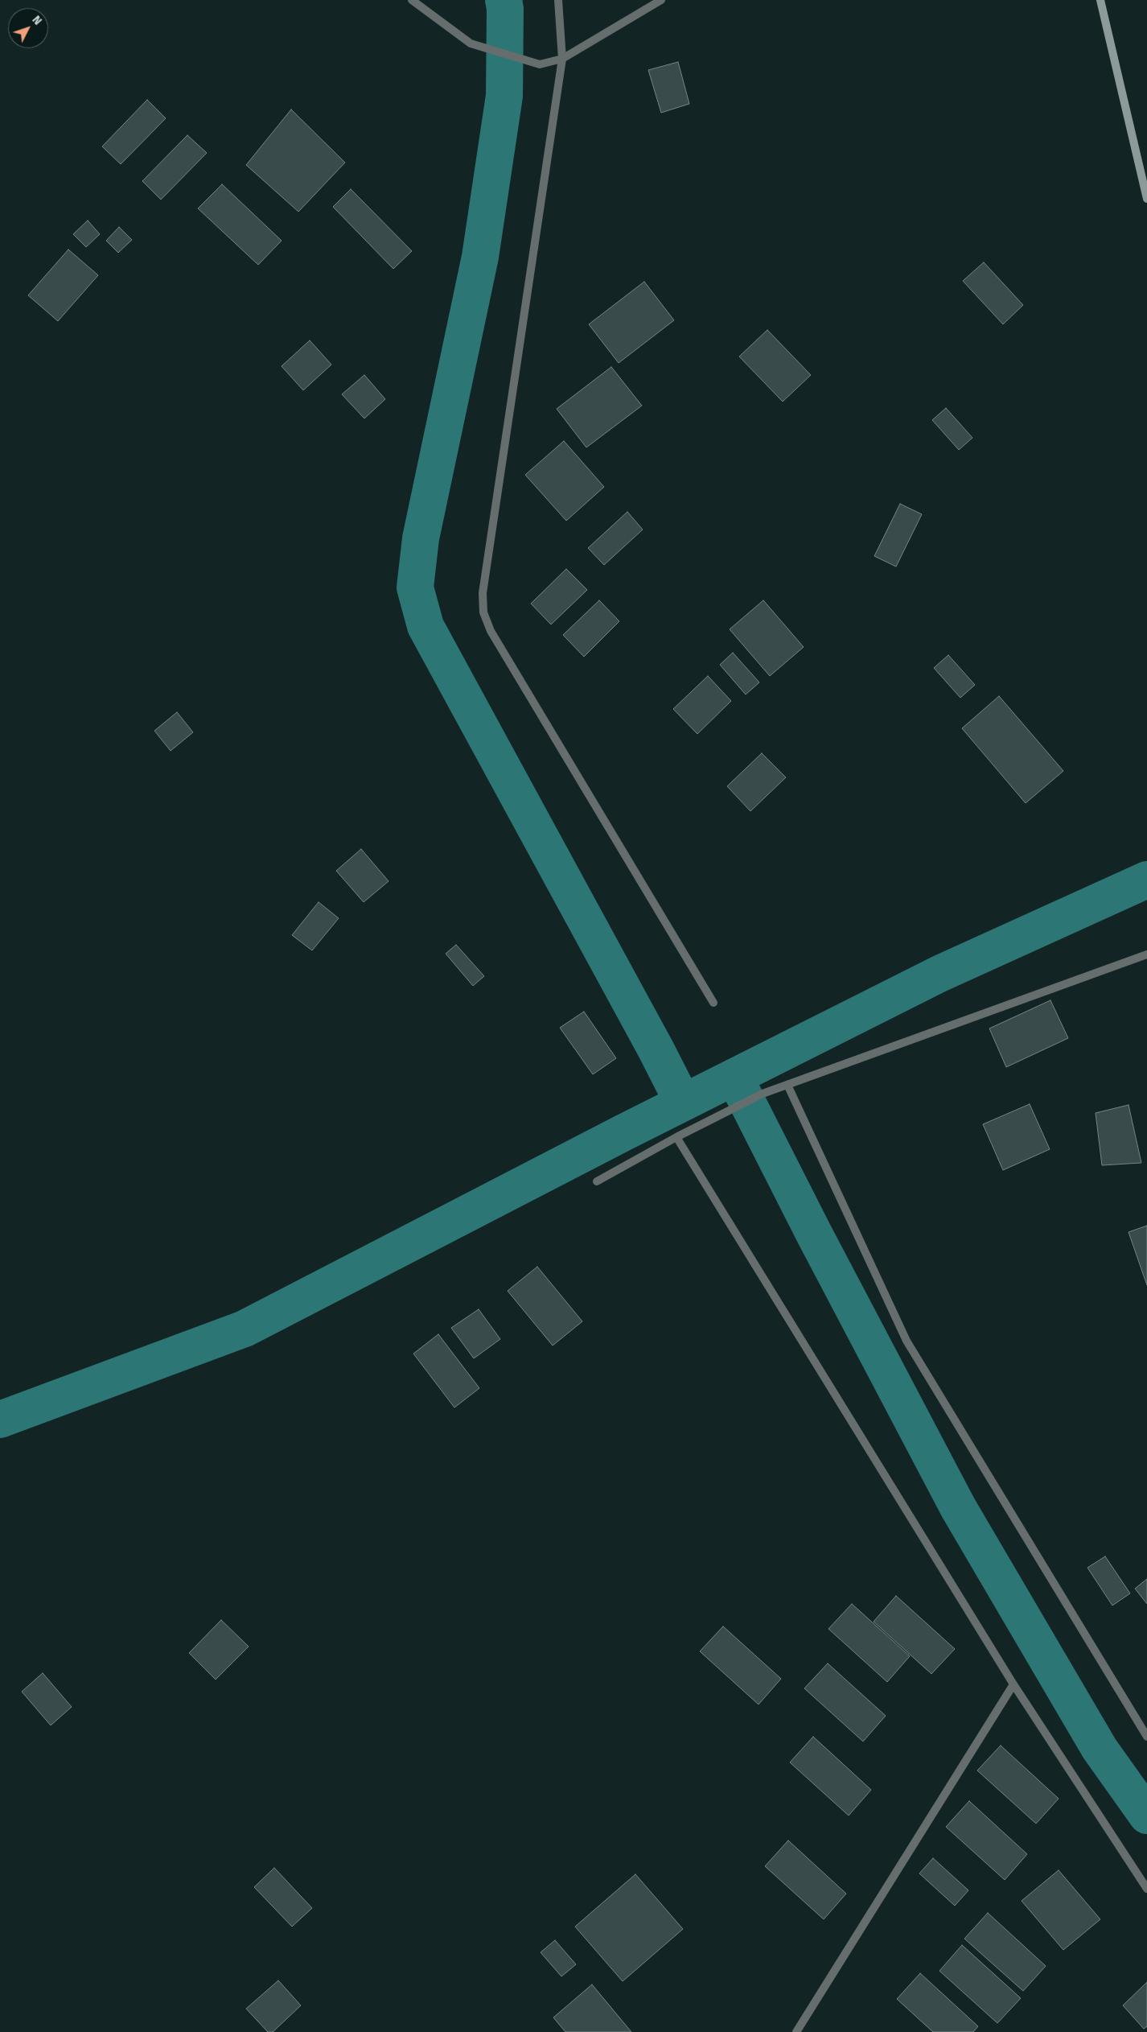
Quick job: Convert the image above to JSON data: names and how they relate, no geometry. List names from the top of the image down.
{
  "north": "top right"
}
